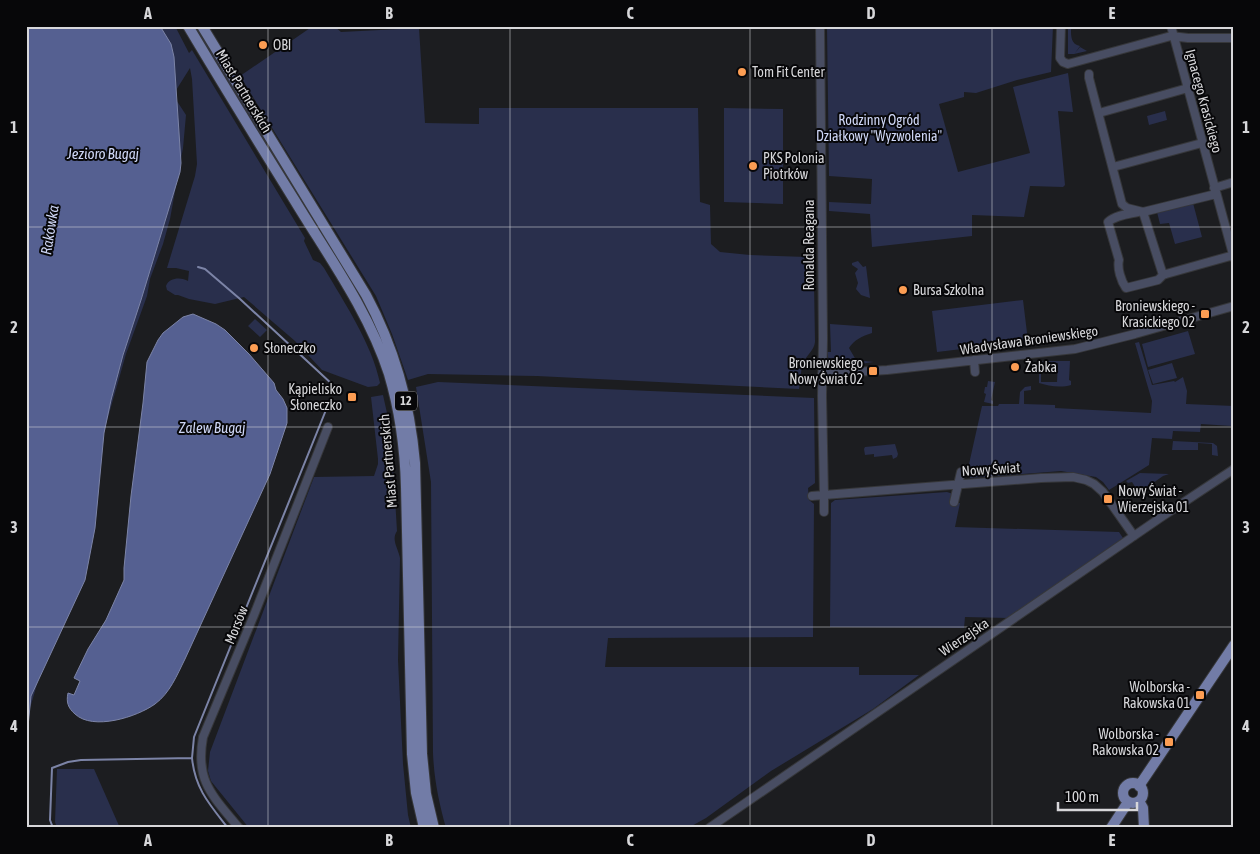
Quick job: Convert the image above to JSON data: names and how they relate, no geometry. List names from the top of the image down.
{
  "streets": {
    "main road": ["Miast Partnerskich", "12"],
    "street": [
      "Ignacego Krasickiego",
      "Ronalda Reagana",
      "Władysława Broniewskiego",
      "Nowy Świat",
      "Morsów",
      "Wierzejska"
    ]
  },
  "crossings": [
    ["Ronalda Reagana", "Władysława Broniewskiego"],
    ["Nowy Świat", "Wierzejska"]
  ],
  "water": ["Jezioro Bugaj", "Rakówka", "Zalew Bugaj"],
  "parks": ["Rodzinny Ogród Działkowy \"Wyzwolenia\""],
  "places": {
    "other": [
      "OBI",
      "Tom Fit Center",
      "PKS Polonia Piotrków",
      "Bursa Szkolna",
      "Słoneczko",
      "Żabka"
    ],
    "transit": [
      "Broniewskiego - Krasickiego 02",
      "Broniewskiego Nowy Świat 02",
      "Kąpielisko Słoneczko",
      "Nowy Świat - Wierzejska 01",
      "Wolborska - Rakowska 01",
      "Wolborska - Rakowska 02"
    ]
  },
  "scale_bar": "100 m",
  "grid": {
    "columns": [
      "A",
      "B",
      "C",
      "D",
      "E"
    ],
    "rows": [
      "1",
      "2",
      "3",
      "4"
    ]
  }
}
